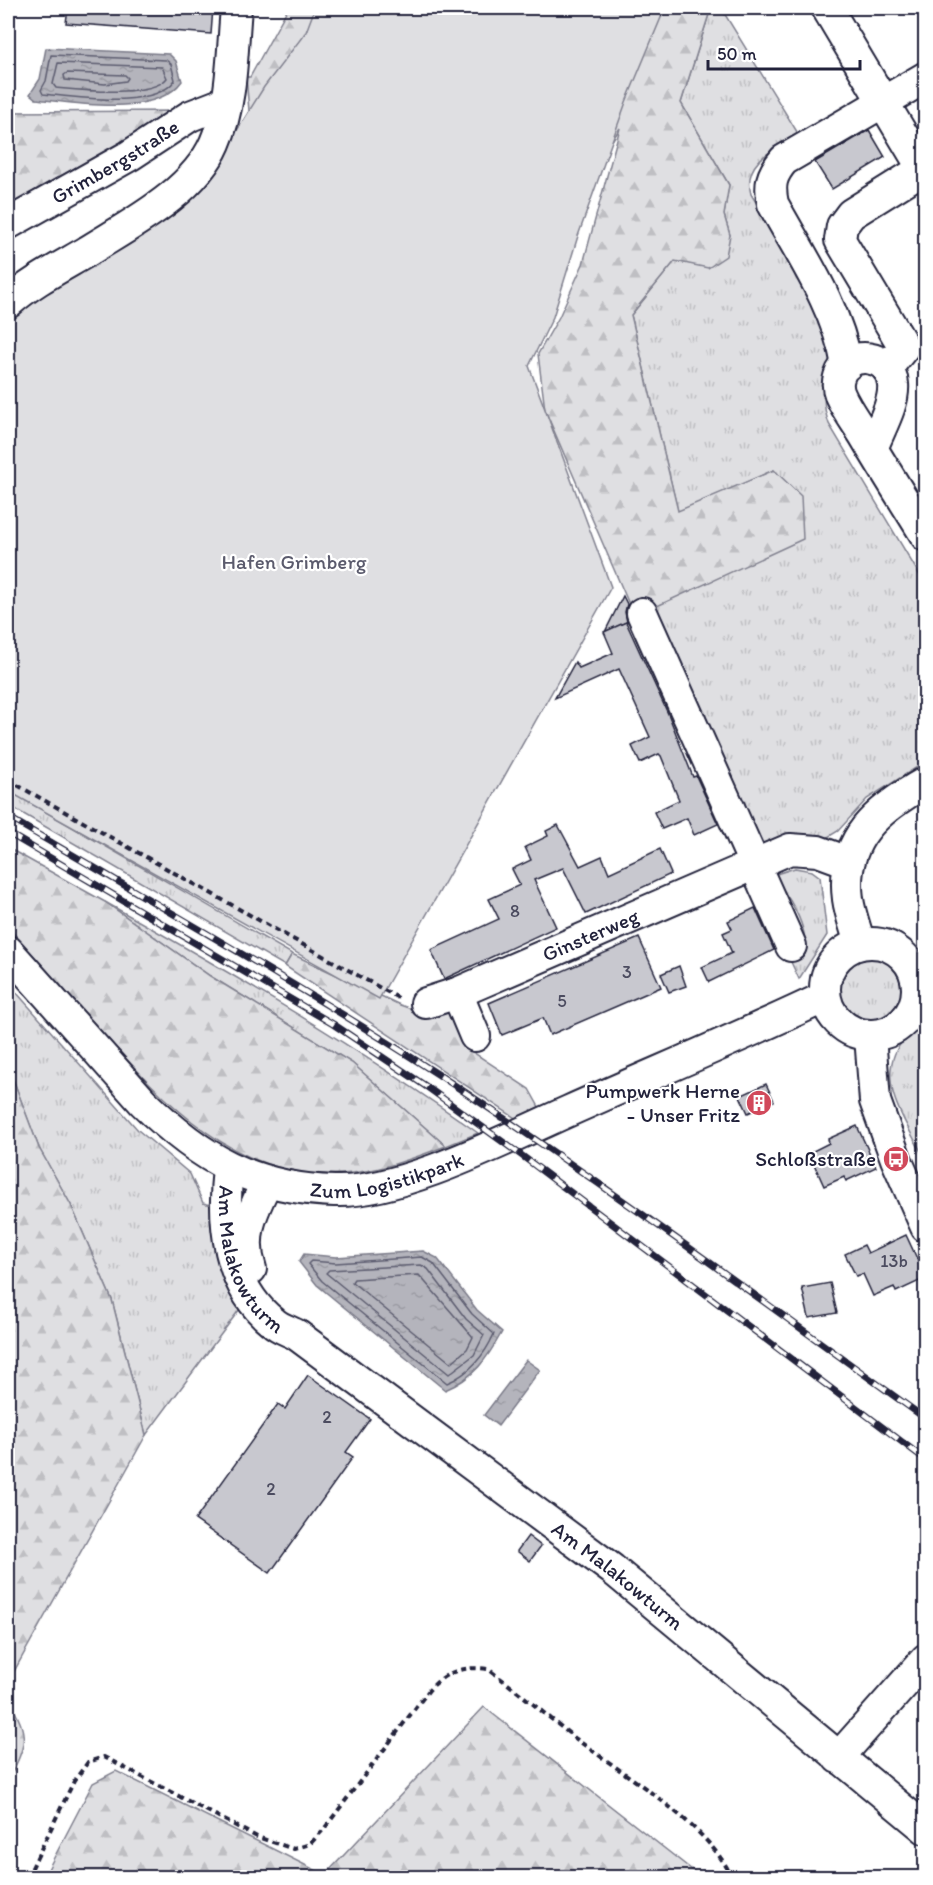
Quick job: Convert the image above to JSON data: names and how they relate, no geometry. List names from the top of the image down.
{
  "streets": {
    "street": [
      "Grimbergstraße",
      "Ginsterweg",
      "Zum Logistikpark",
      "Am Malakowturm"
    ]
  },
  "crossings": [
    ["Zum Logistikpark", "Am Malakowturm"]
  ],
  "parks": ["Hafen Grimberg"],
  "places": {
    "building": ["Pumpwerk Herne - Unser Fritz"],
    "bus stop": ["Schloßstraße"]
  },
  "house_numbers": [
    "8",
    "3",
    "5",
    "13b",
    "2",
    "2"
  ],
  "scale_bar": "50 m"
}
